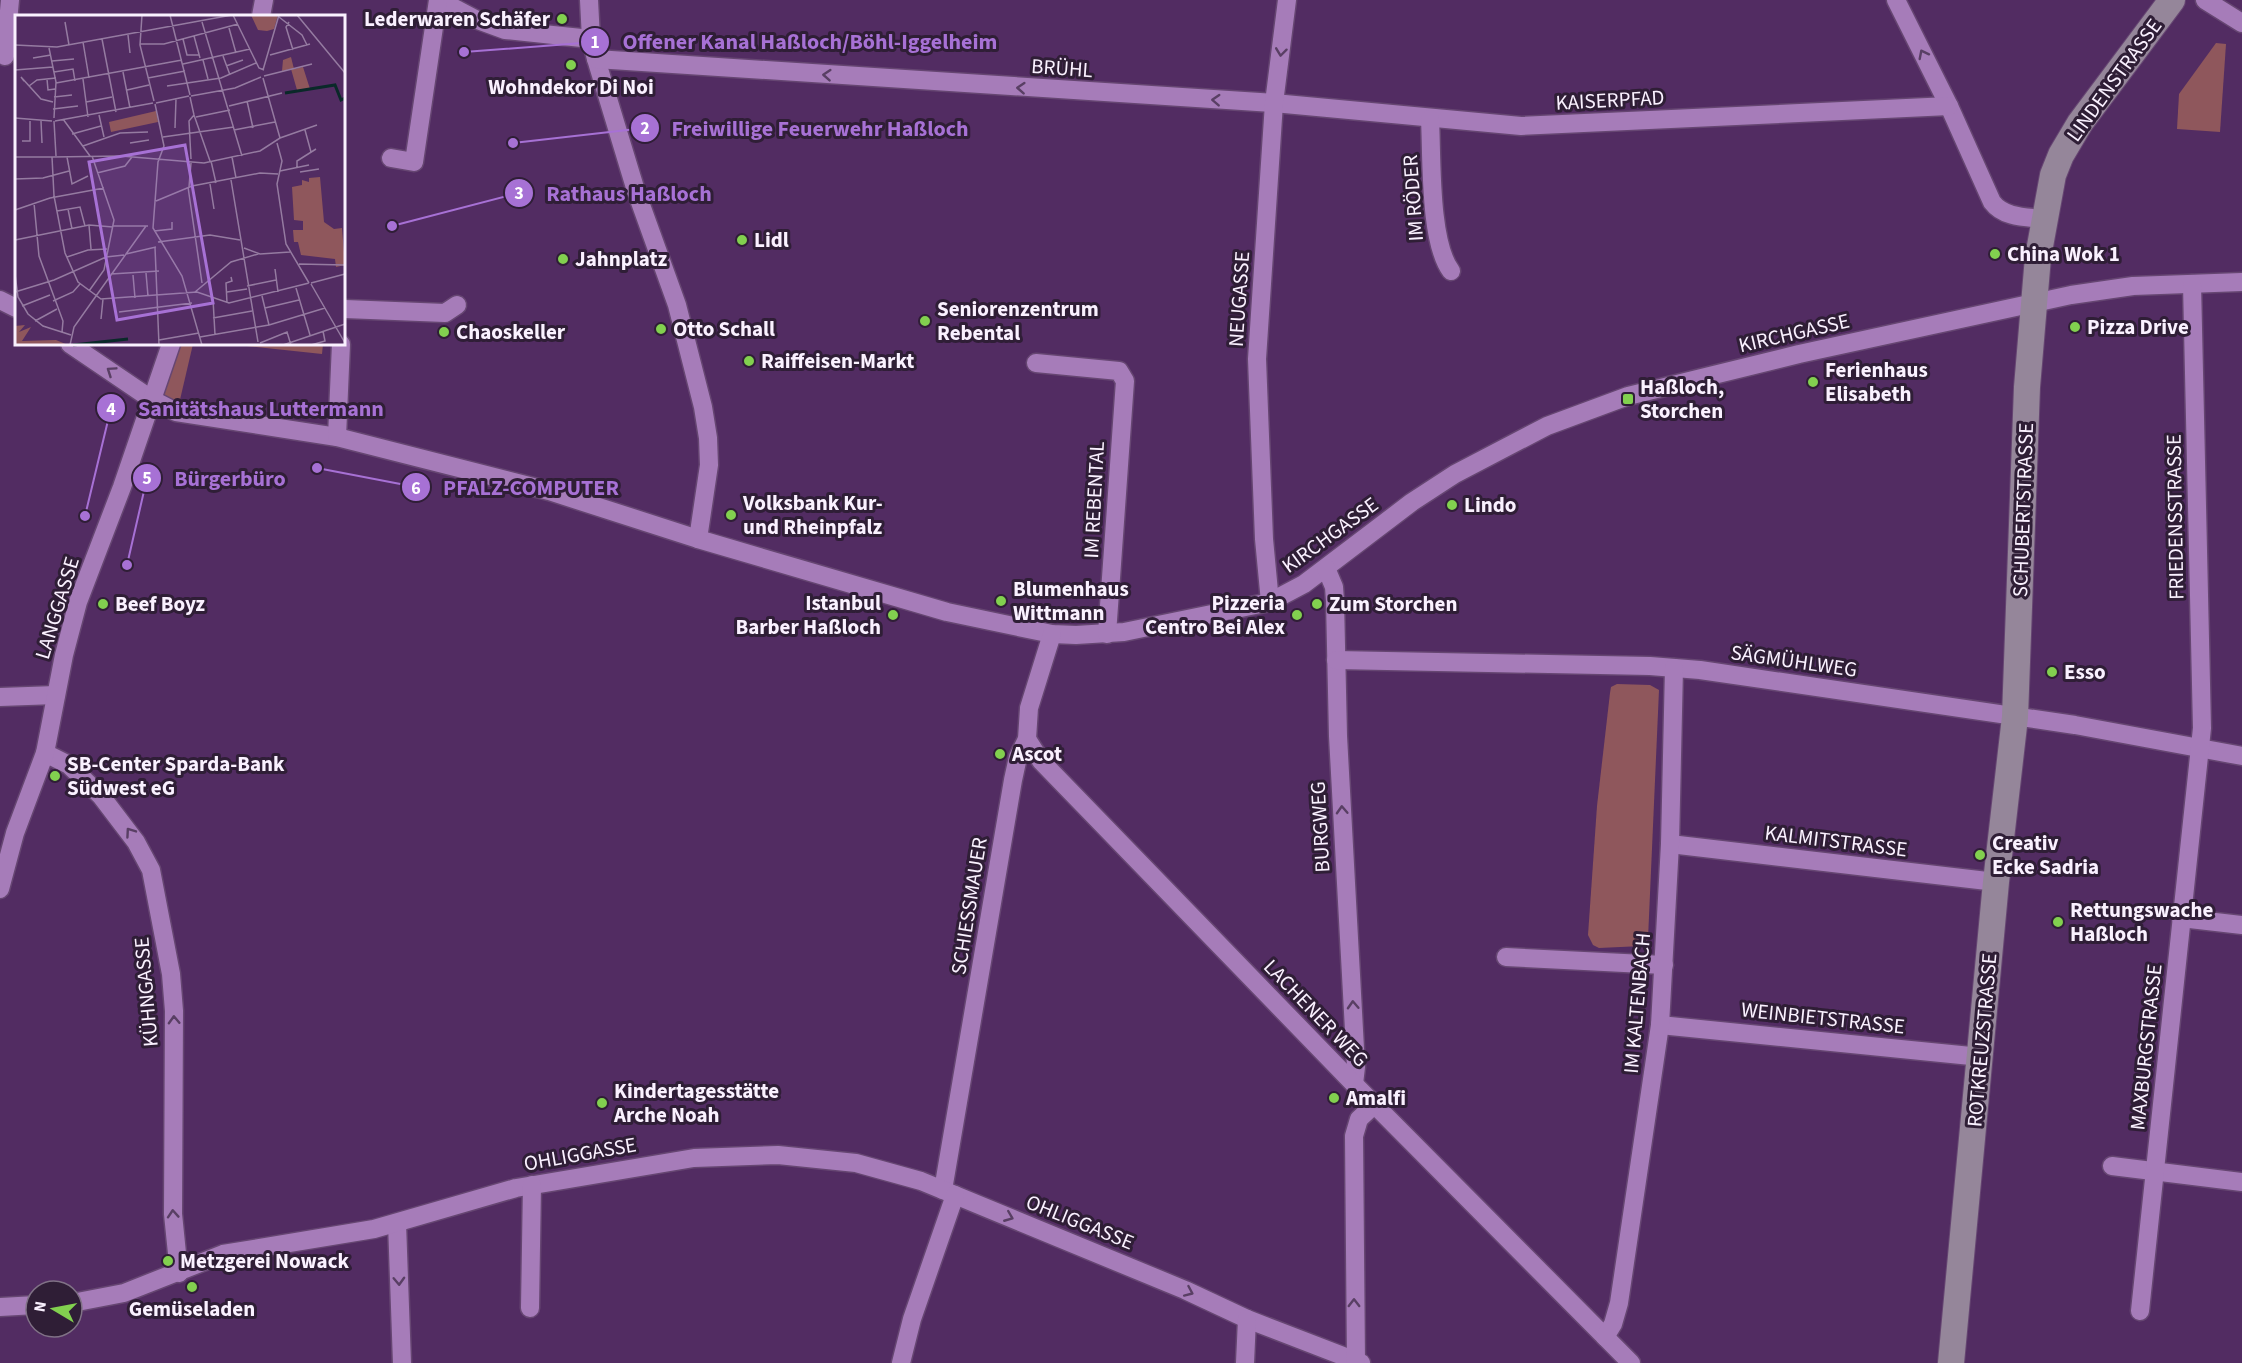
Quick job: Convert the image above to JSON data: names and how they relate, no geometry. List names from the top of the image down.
{
  "streets": {
    "main road": ["LINDENSTRASSE", "SCHUBERTSTRASSE", "ROTKREUZSTRASSE"],
    "street": [
      "BRÜHL",
      "KAISERPFAD",
      "IM RÖDER",
      "NEUGASSE",
      "KIRCHGASSE",
      "IM REBENTAL",
      "FRIEDENSSTRASSE",
      "LANGGASSE",
      "SÄGMÜHLWEG",
      "BURGWEG",
      "KALMITSTRASSE",
      "SCHIESSMAUER",
      "KÜHNGASSE",
      "IM KALTENBACH",
      "LACHENER WEG",
      "WEINBIETSTRASSE",
      "MAXBURGSTRASSE",
      "OHLIGGASSE"
    ]
  },
  "crossings": [
    ["BRÜHL", "KAISERPFAD"],
    ["BRÜHL", "NEUGASSE"],
    ["LINDENSTRASSE", "KIRCHGASSE"],
    ["LINDENSTRASSE", "SCHUBERTSTRASSE"],
    ["KAISERPFAD", "IM RÖDER"],
    ["KAISERPFAD", "NEUGASSE"],
    ["NEUGASSE", "KIRCHGASSE"],
    ["KIRCHGASSE", "IM REBENTAL"],
    ["KIRCHGASSE", "SCHUBERTSTRASSE"],
    ["KIRCHGASSE", "FRIEDENSSTRASSE"],
    ["KIRCHGASSE", "LANGGASSE"],
    ["KIRCHGASSE", "BURGWEG"],
    ["KIRCHGASSE", "SCHIESSMAUER"],
    ["SCHUBERTSTRASSE", "SÄGMÜHLWEG"],
    ["SCHUBERTSTRASSE", "ROTKREUZSTRASSE"],
    ["FRIEDENSSTRASSE", "SÄGMÜHLWEG"],
    ["FRIEDENSSTRASSE", "MAXBURGSTRASSE"],
    ["LANGGASSE", "KÜHNGASSE"],
    ["SÄGMÜHLWEG", "BURGWEG"],
    ["SÄGMÜHLWEG", "IM KALTENBACH"],
    ["SÄGMÜHLWEG", "ROTKREUZSTRASSE"],
    ["SÄGMÜHLWEG", "MAXBURGSTRASSE"],
    ["BURGWEG", "LACHENER WEG"],
    ["KALMITSTRASSE", "IM KALTENBACH"],
    ["KALMITSTRASSE", "ROTKREUZSTRASSE"],
    ["SCHIESSMAUER", "LACHENER WEG"],
    ["SCHIESSMAUER", "OHLIGGASSE"],
    ["KÜHNGASSE", "OHLIGGASSE"],
    ["IM KALTENBACH", "LACHENER WEG"],
    ["IM KALTENBACH", "WEINBIETSTRASSE"],
    ["WEINBIETSTRASSE", "ROTKREUZSTRASSE"]
  ],
  "one_way": ["BRÜHL", "BURGWEG", "KÜHNGASSE"],
  "places": {
    "other": [
      "Lederwaren Schäfer",
      "Offener Kanal Haßloch/Böhl-Iggelheim",
      "Wohndekor Di Noi",
      "Freiwillige Feuerwehr Haßloch",
      "Rathaus Haßloch",
      "Lidl",
      "China Wok 1",
      "Jahnplatz",
      "Seniorenzentrum Rebental",
      "Pizza Drive",
      "Otto Schall",
      "Chaoskeller",
      "Raiffeisen-Markt",
      "Ferienhaus Elisabeth",
      "PFALZ-COMPUTER",
      "Lindo",
      "Volksbank Kur- und Rheinpfalz",
      "Sanitätshaus Luttermann",
      "Bürgerbüro",
      "Blumenhaus Wittmann",
      "Beef Boyz",
      "Zum Storchen",
      "Istanbul Barber Haßloch",
      "Pizzeria Centro Bei Alex",
      "Esso",
      "Ascot",
      "SB-Center Sparda-Bank Südwest eG",
      "Creativ Ecke Sadria",
      "Rettungswache Haßloch",
      "Amalfi",
      "Kindertagesstätte Arche Noah",
      "Metzgerei Nowack",
      "Gemüseladen"
    ],
    "transit": ["Haßloch, Storchen"]
  },
  "north": "left"
}
